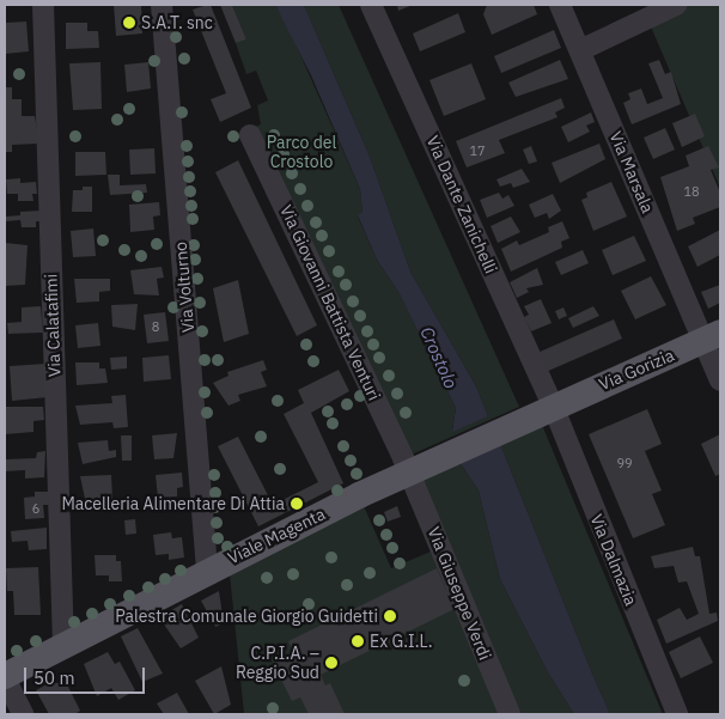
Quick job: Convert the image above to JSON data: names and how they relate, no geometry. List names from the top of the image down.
{
  "streets": {
    "main road": ["Via Gorizia", "Viale Magenta"],
    "street": [
      "Via Marsala",
      "Via Dante Zanichelli",
      "Via Volturno",
      "Via Giovanni Battista Venturi",
      "Via Calatafimi",
      "Via Dalmazia",
      "Via Giuseppe Verdi"
    ]
  },
  "crossings": [
    ["Via Marsala", "Via Gorizia"],
    ["Via Dante Zanichelli", "Via Gorizia"],
    ["Via Dante Zanichelli", "Viale Magenta"],
    ["Via Dante Zanichelli", "Via Dalmazia"],
    ["Via Volturno", "Viale Magenta"],
    ["Via Giovanni Battista Venturi", "Viale Magenta"],
    ["Via Giovanni Battista Venturi", "Via Giuseppe Verdi"],
    ["Via Calatafimi", "Viale Magenta"],
    ["Via Gorizia", "Viale Magenta"],
    ["Via Gorizia", "Via Dalmazia"],
    ["Viale Magenta", "Via Dalmazia"],
    ["Viale Magenta", "Via Giuseppe Verdi"]
  ],
  "water": ["Crostolo"],
  "parks": ["Parco del Crostolo"],
  "places": [
    "S.A.T. snc",
    "Macelleria Alimentare Di Attia",
    "Palestra Comunale Giorgio Guidetti",
    "Ex G.I.L.",
    "C.P.I.A. – Reggio Sud"
  ],
  "house_numbers": [
    "17",
    "18",
    "8",
    "99",
    "6"
  ],
  "scale_bar": "50 m"
}
